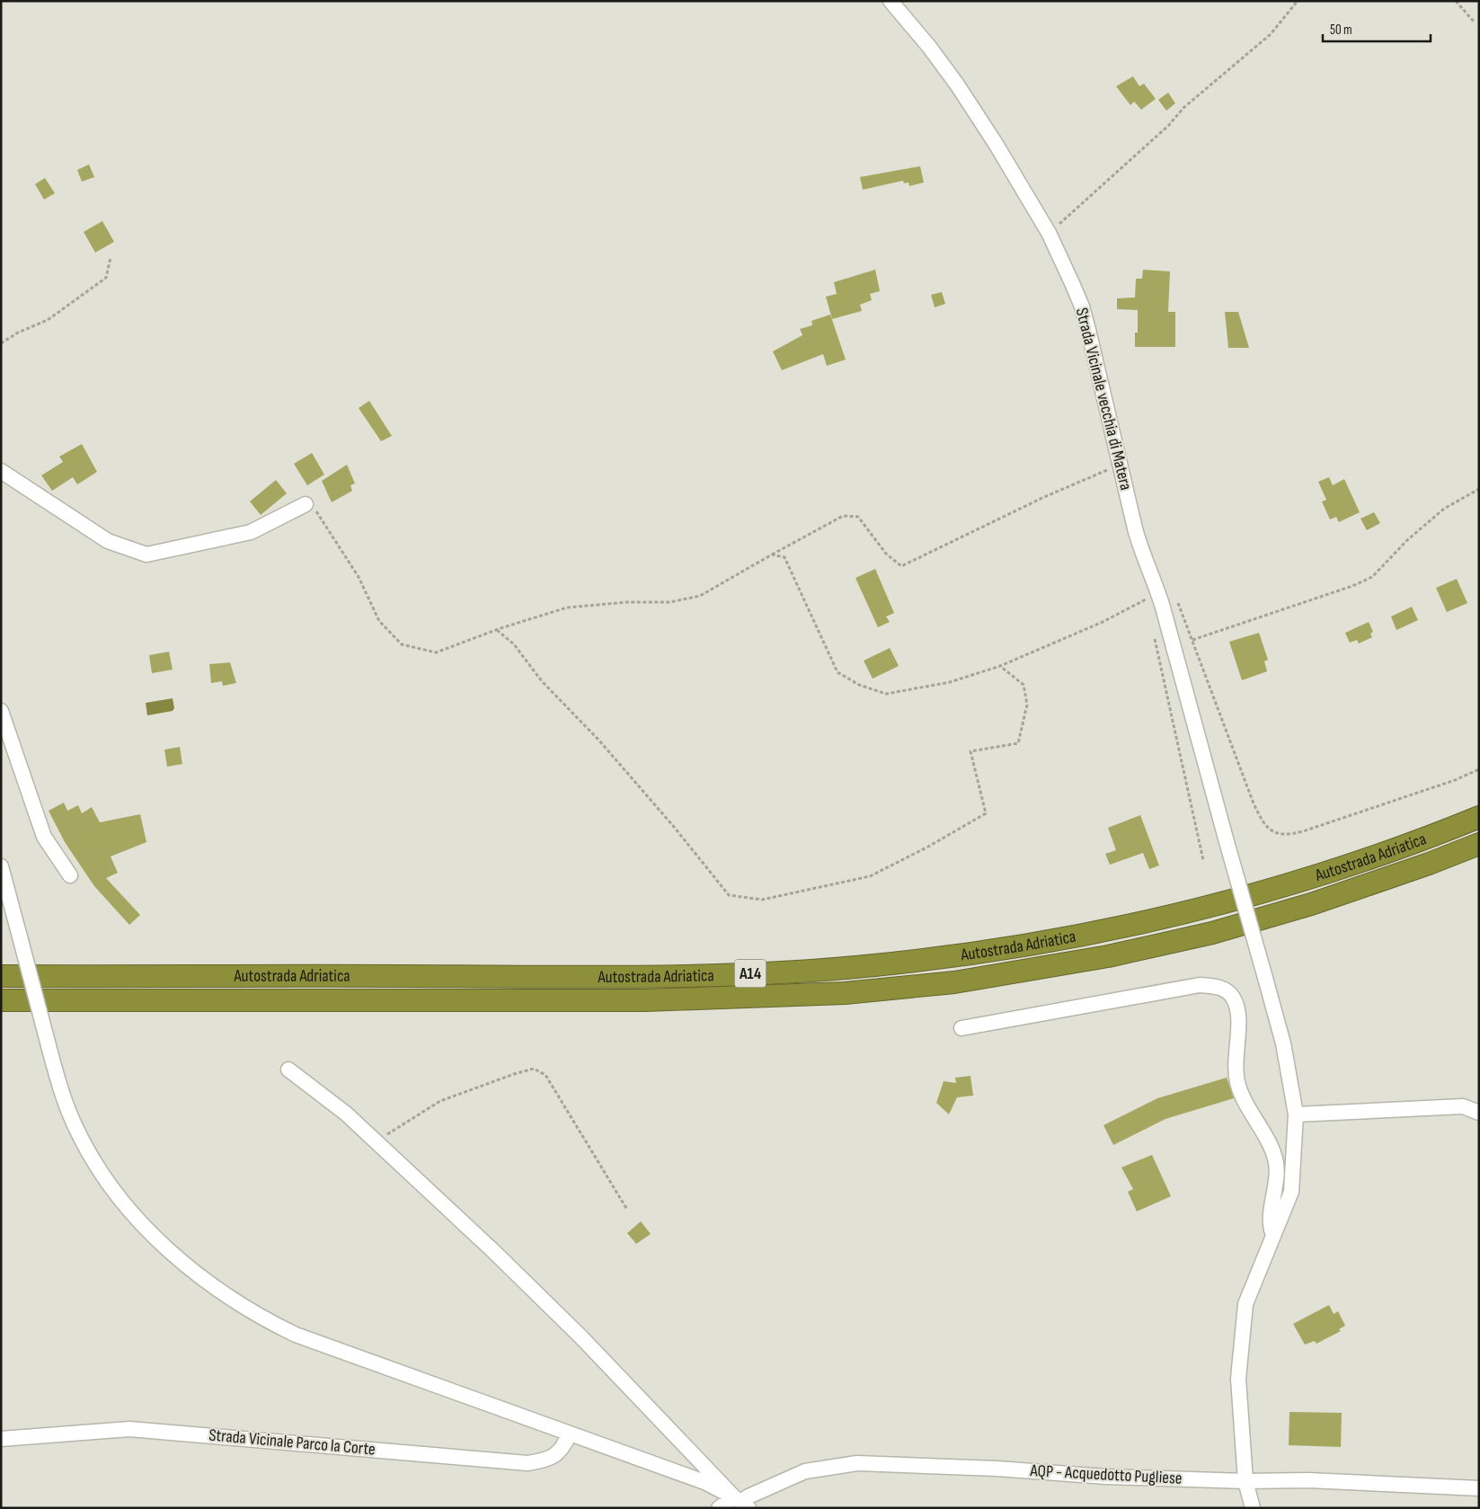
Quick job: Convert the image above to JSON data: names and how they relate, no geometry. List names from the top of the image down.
{
  "streets": {
    "highway": ["Autostrada Adriatica", "A14"],
    "street": ["Strada Vicinale vecchia di Matera", "Strada Vicinale Parco la Corte", "AQP - Acquedotto Pugliese"]
  },
  "scale_bar": "50 m"
}
